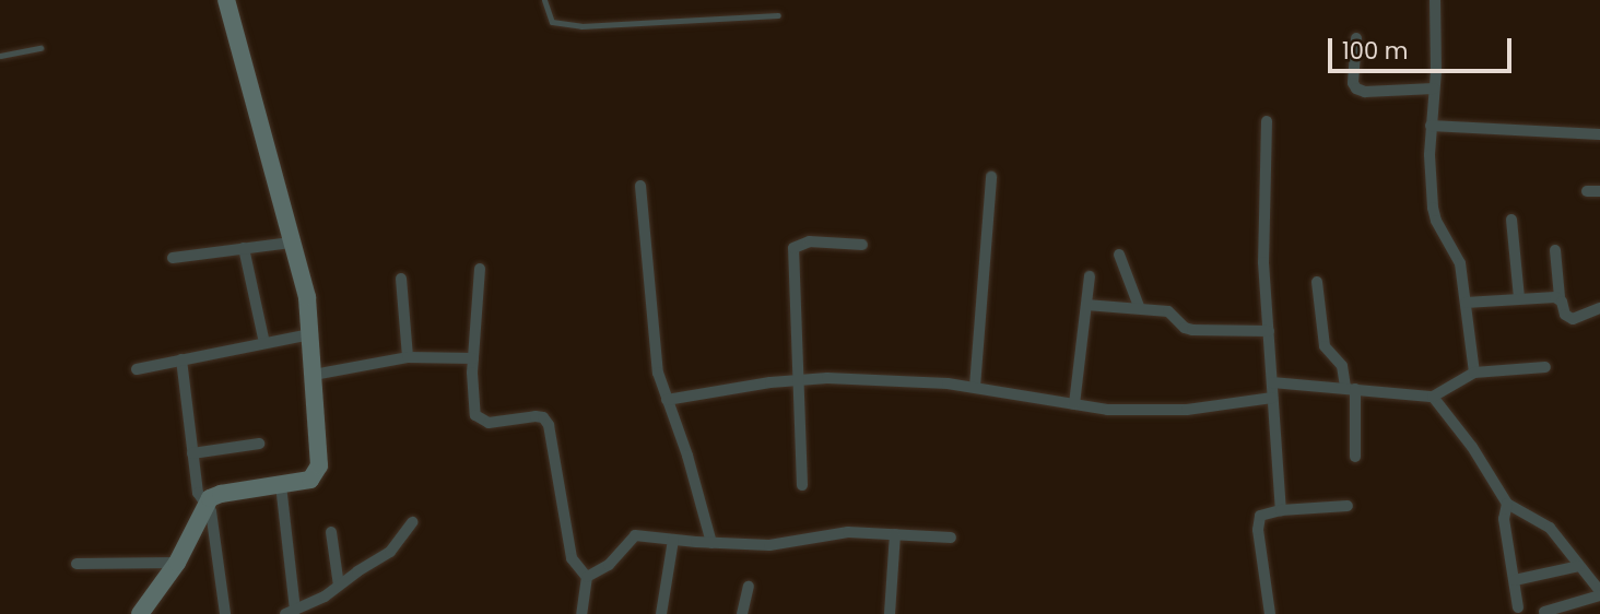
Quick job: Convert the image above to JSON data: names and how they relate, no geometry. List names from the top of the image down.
{
  "scale_bar": "100 m"
}
